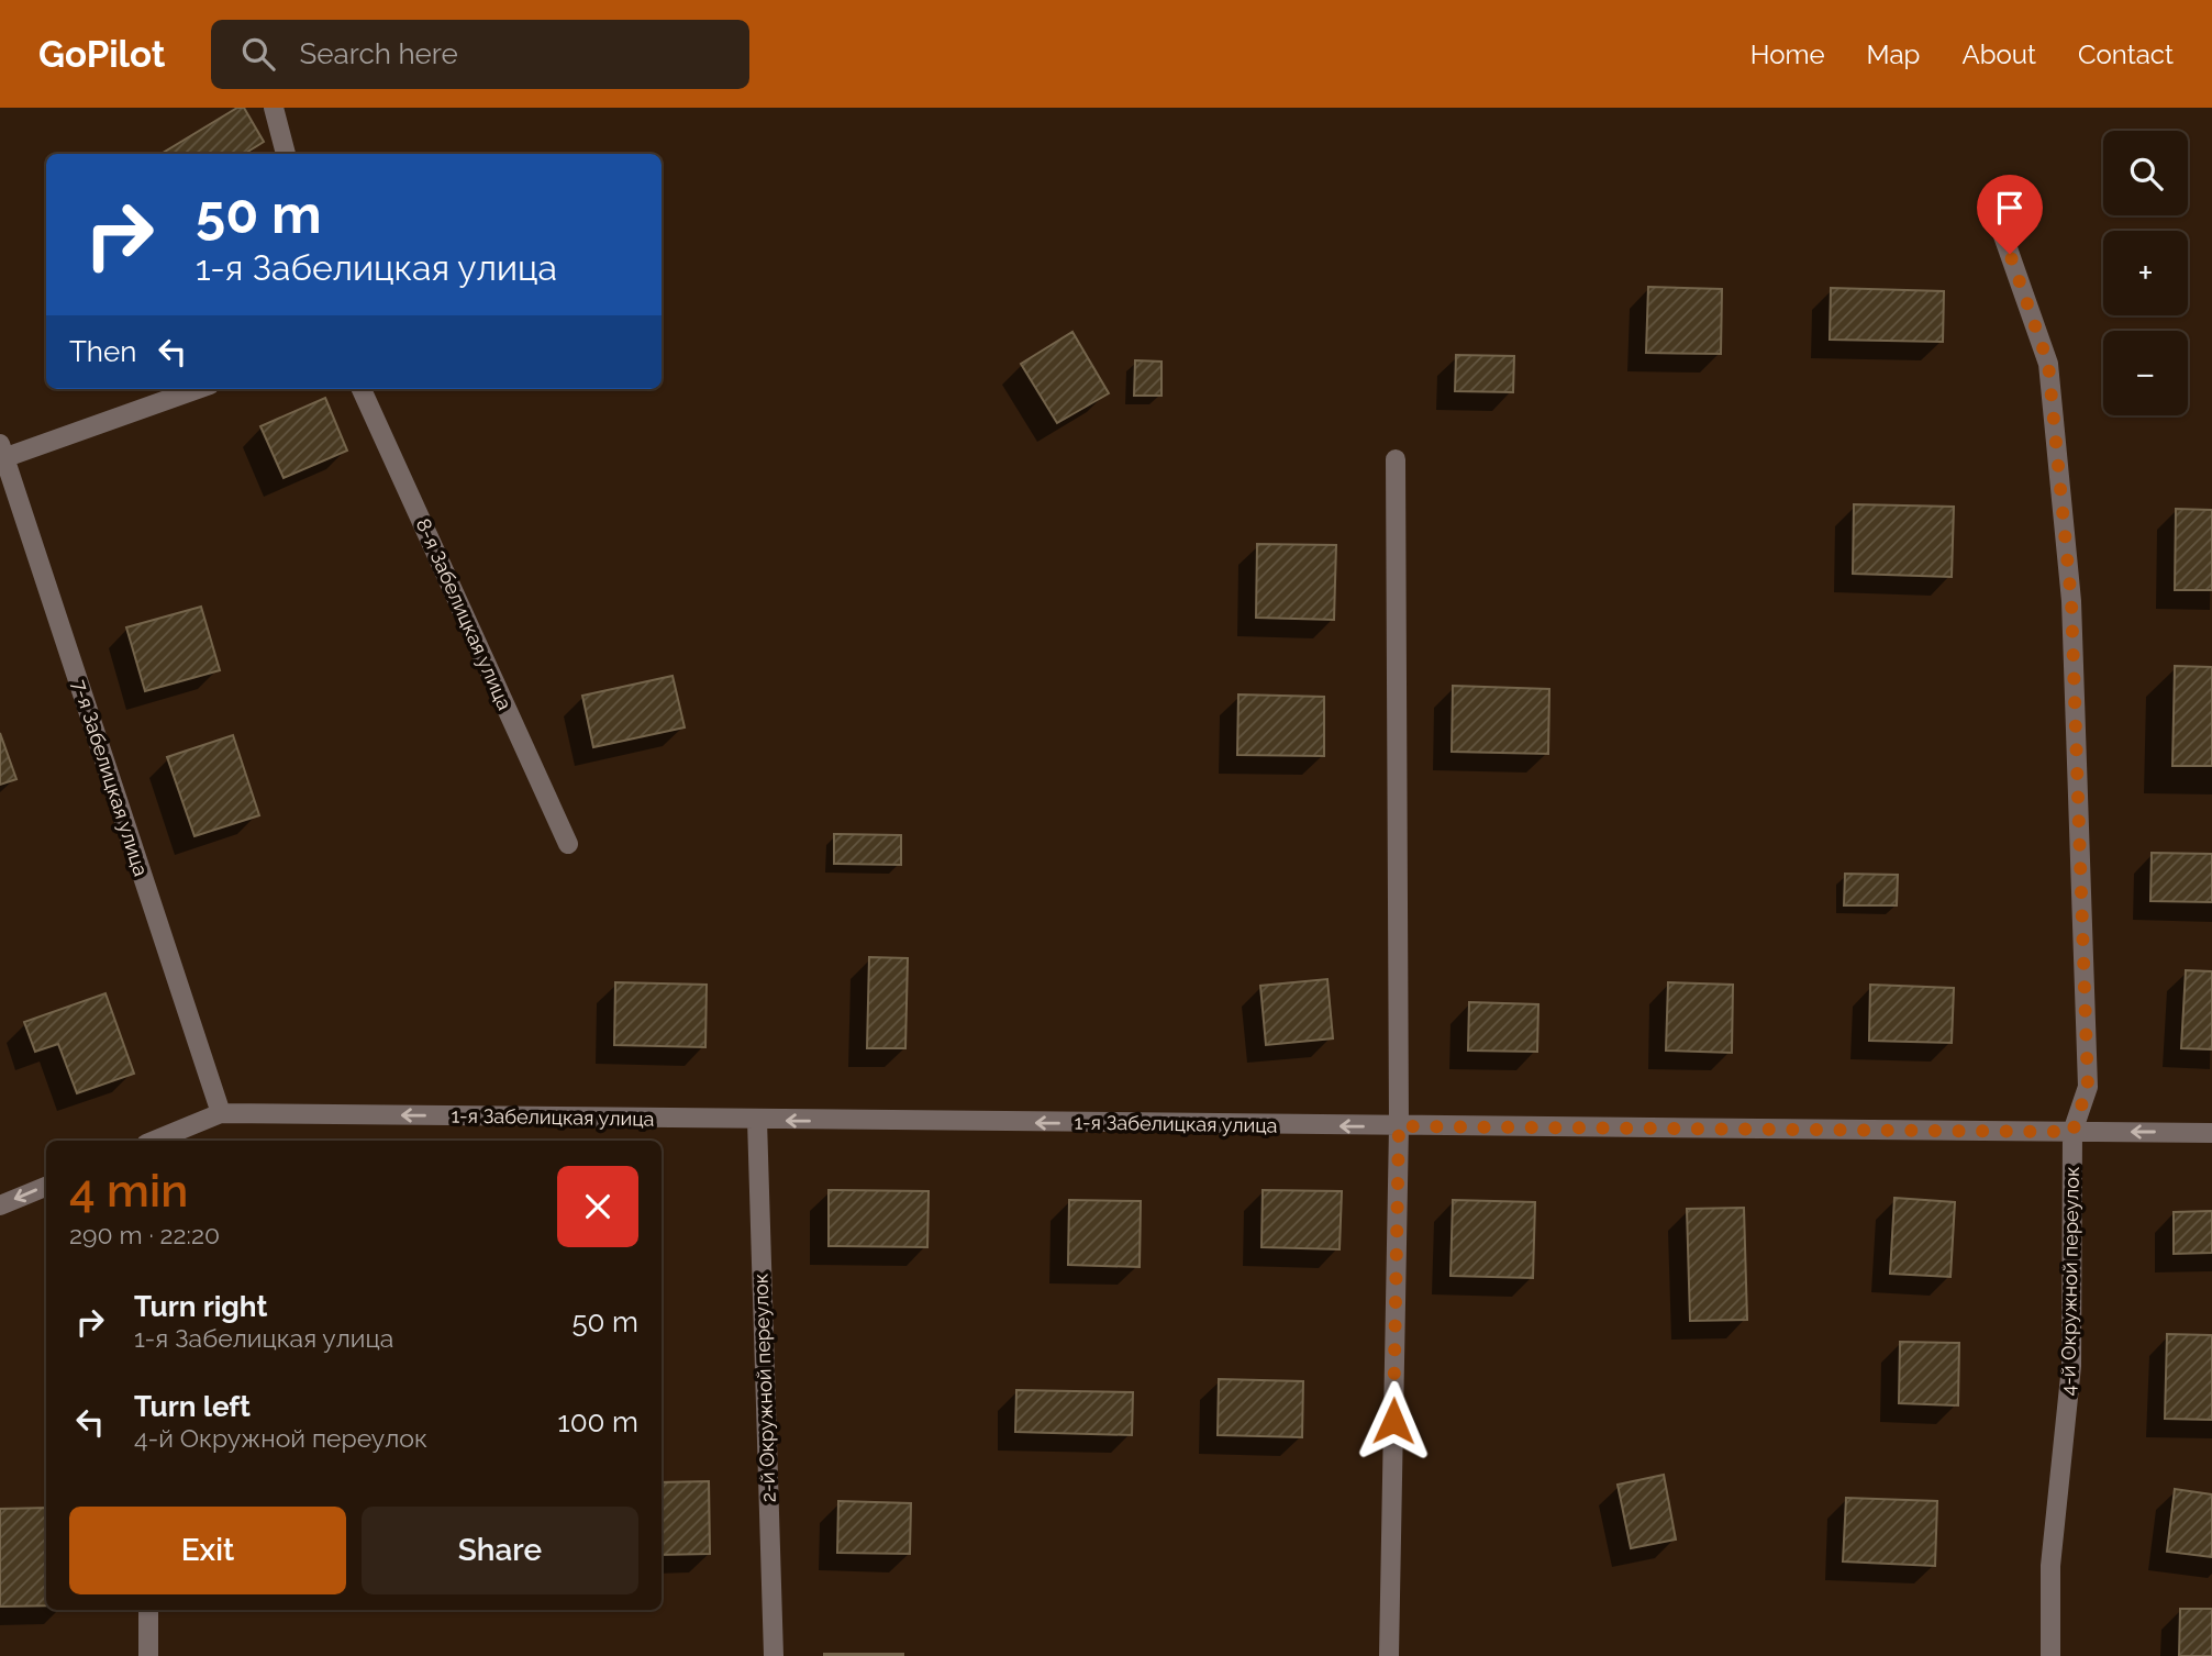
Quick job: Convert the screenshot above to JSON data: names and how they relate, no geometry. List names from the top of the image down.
{
  "streets": {
    "street": [
      "8-я Забелицкая улица",
      "7-я Забелицкая улица",
      "1-я Забелицкая улица",
      "4-й Окружной переулок",
      "2-й Окружной переулок"
    ]
  },
  "crossings": [
    ["7-я Забелицкая улица", "1-я Забелицкая улица"],
    ["1-я Забелицкая улица", "4-й Окружной переулок"],
    ["1-я Забелицкая улица", "2-й Окружной переулок"]
  ],
  "one_way": ["1-я Забелицкая улица"],
  "page": {
    "header": "GoPilot",
    "search": "Search here",
    "nav": [
      "Home",
      "Map",
      "About",
      "Contact"
    ],
    "map_buttons": ["+", "−"],
    "turn": ["50 m", "1-я Забелицкая улица"],
    "then": "Then",
    "heading": ["4 min", "290 m · 22:20"],
    "list": [
      {
        "name": "Turn right",
        "note": "1-я Забелицкая улица",
        "value": "50 m"
      },
      {
        "name": "Turn left",
        "note": "4-й Окружной переулок",
        "value": "100 m"
      }
    ],
    "buttons": ["Exit", "Share"]
  }
}
